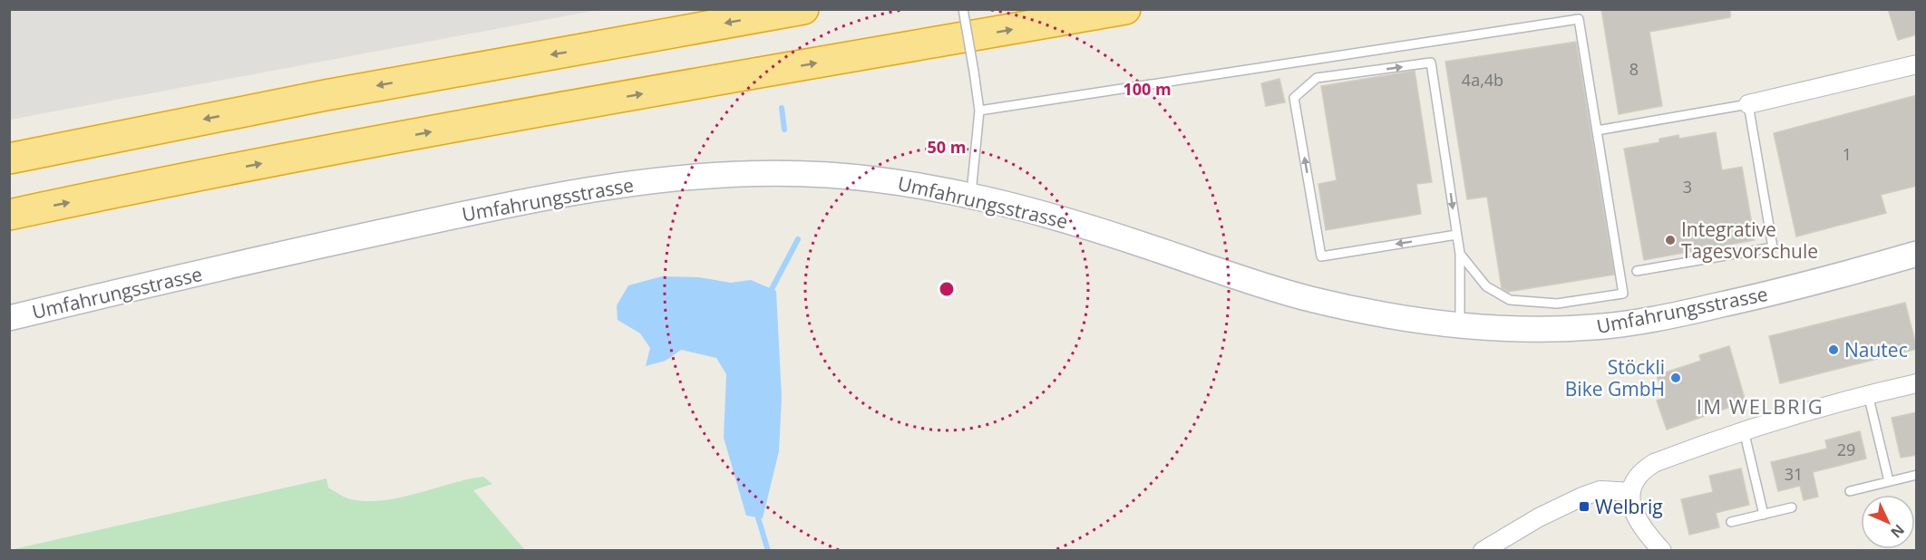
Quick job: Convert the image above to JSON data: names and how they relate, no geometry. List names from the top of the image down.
{
  "streets": {
    "main road": ["Umfahrungsstrasse"]
  },
  "districts": ["IM WELBRIG"],
  "places": {
    "other": ["Integrative Tagesvorschule", "Nautec", "Stöckli Bike GmbH"],
    "transit": ["Welbrig"]
  },
  "house_numbers": [
    "8",
    "4a,4b",
    "1",
    "3",
    "29",
    "31"
  ],
  "north": "bottom right",
  "rings": ["100 m", "50 m"]
}
